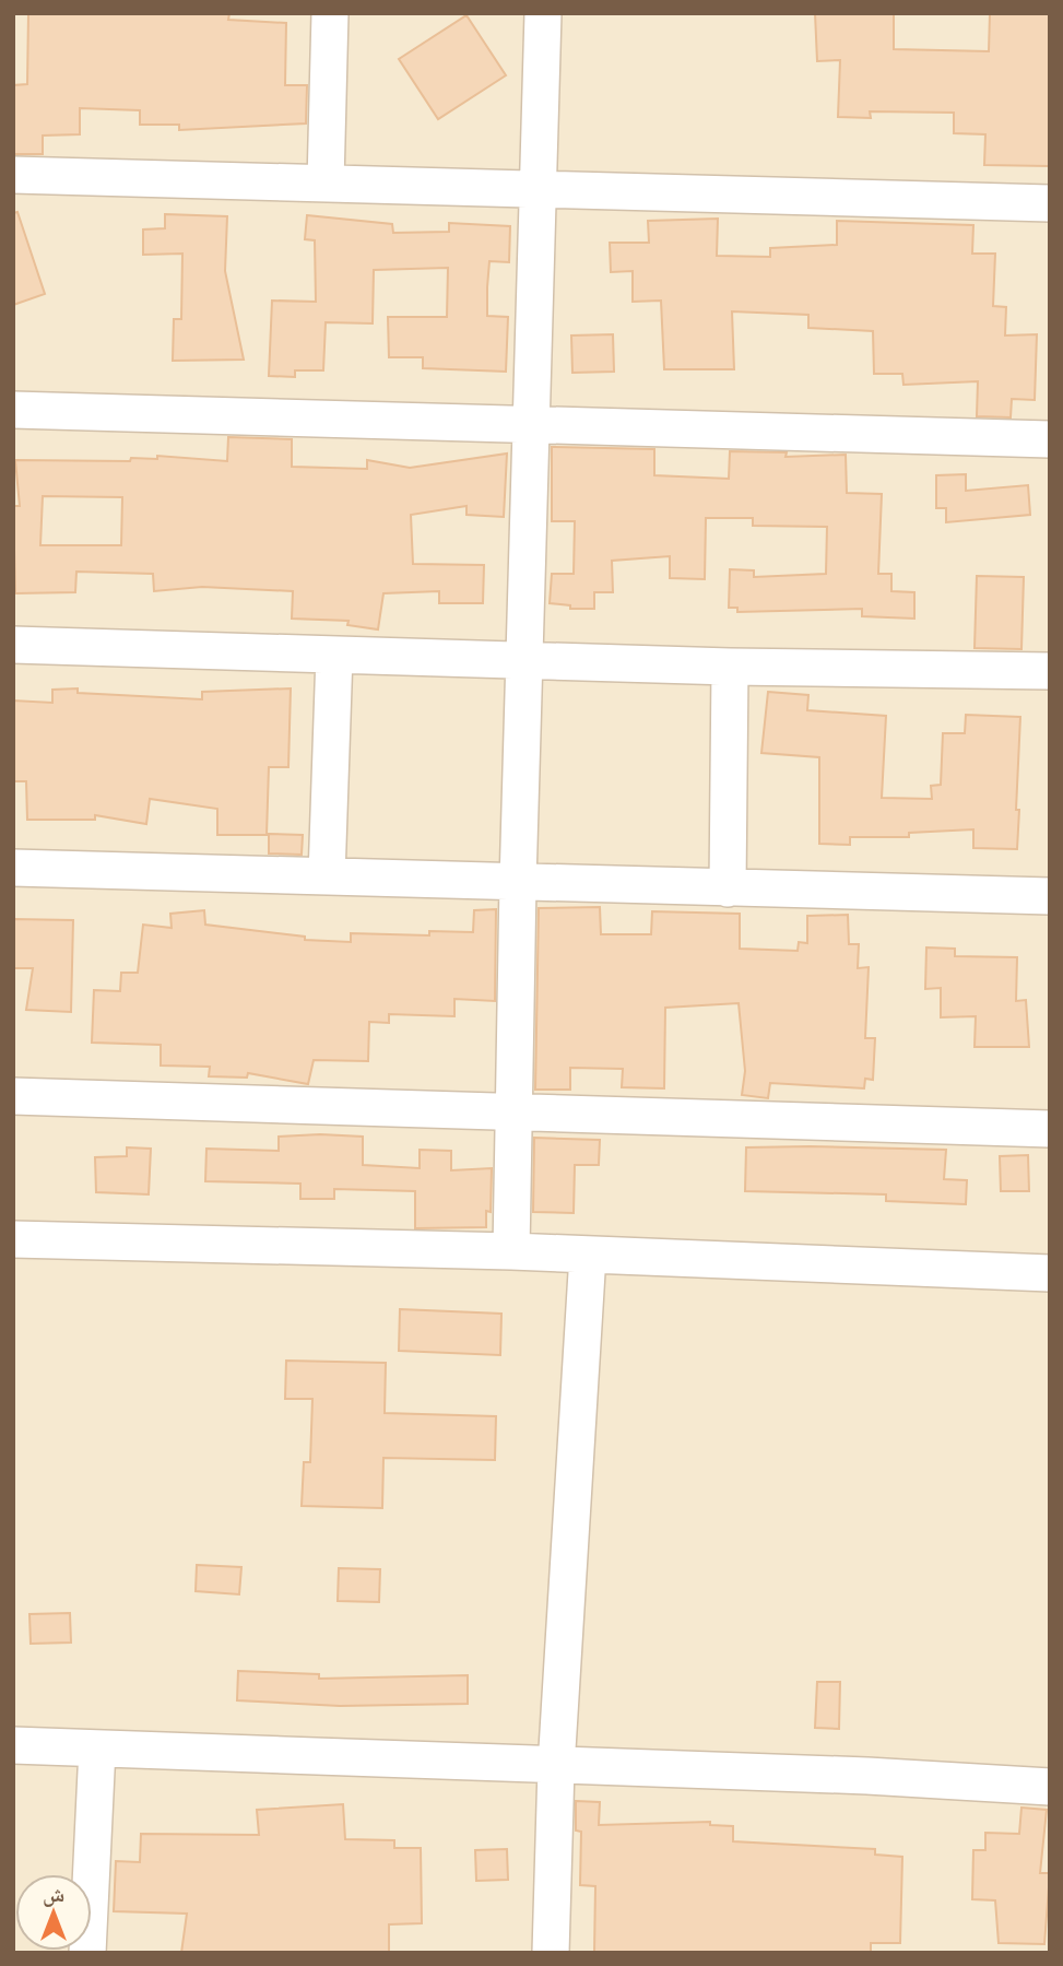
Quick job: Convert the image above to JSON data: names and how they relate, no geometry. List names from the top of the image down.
{
  "north": "top"
}
